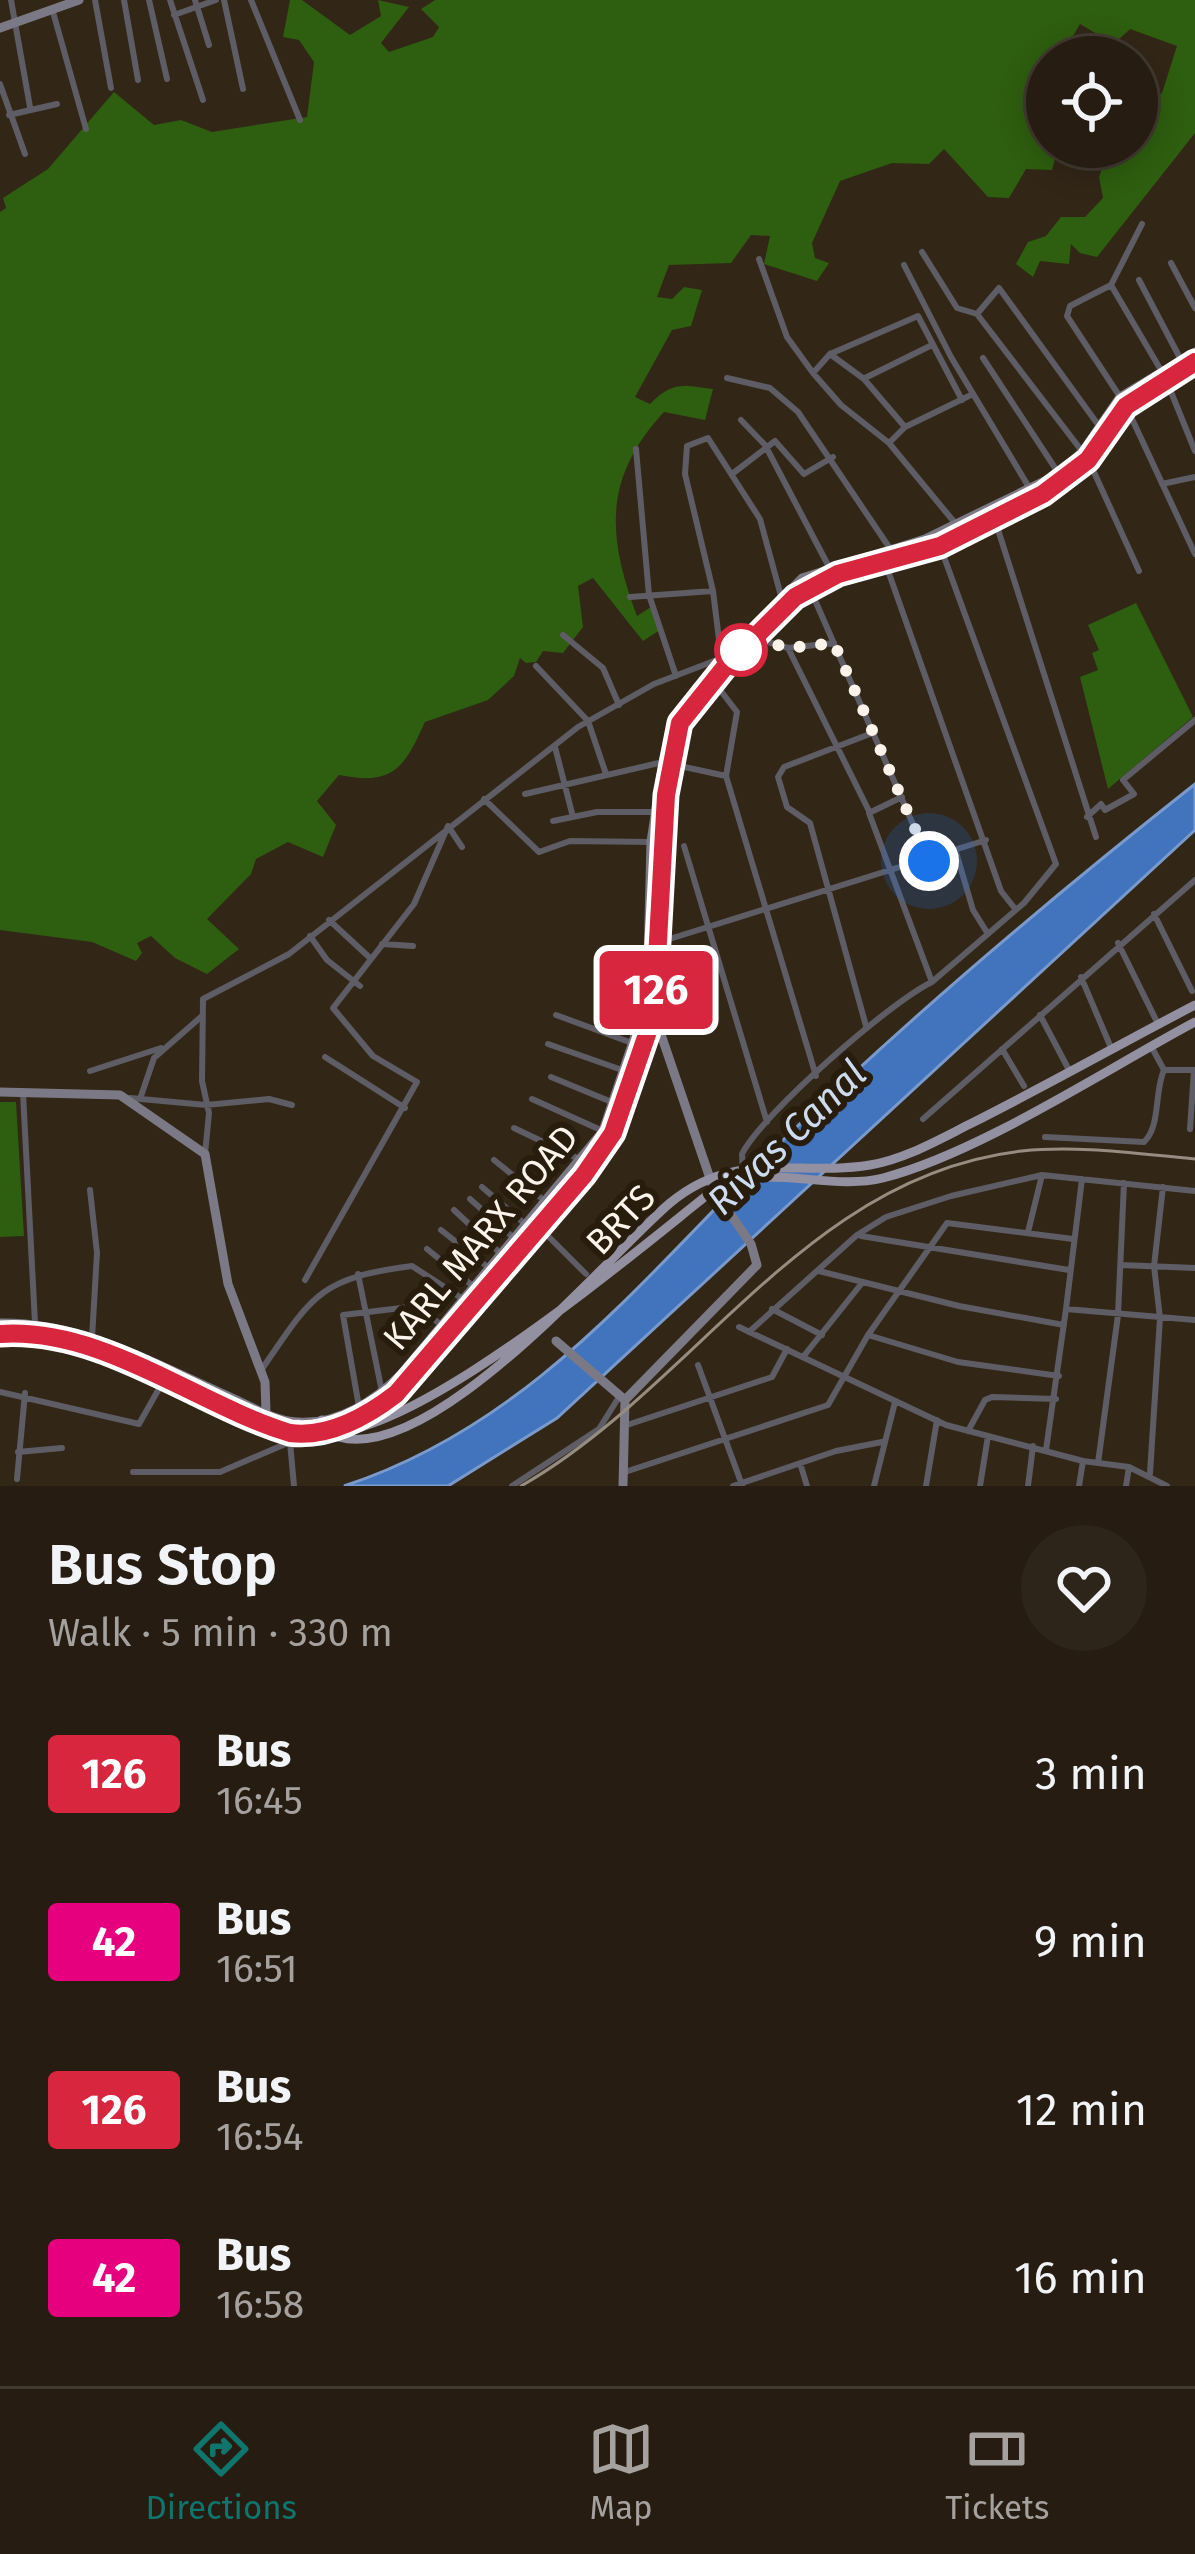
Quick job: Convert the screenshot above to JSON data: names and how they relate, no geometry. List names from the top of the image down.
{
  "streets": {
    "main road": ["BRTS", "KARL MARX ROAD"]
  },
  "crossings": [
    ["BRTS", "KARL MARX ROAD"]
  ],
  "water": ["Rivas Canal"],
  "lines": ["bus line 126"],
  "page": {
    "on_map": "126",
    "heading": ["Bus Stop", "Walk · 5 min · 330 m"],
    "list": [
      {
        "mark": "126",
        "name": "Bus",
        "note": "16:45",
        "value": "3 min"
      },
      {
        "mark": "42",
        "name": "Bus",
        "note": "16:51",
        "value": "9 min"
      },
      {
        "mark": "126",
        "name": "Bus",
        "note": "16:54",
        "value": "12 min"
      },
      {
        "mark": "42",
        "name": "Bus",
        "note": "16:58",
        "value": "16 min"
      }
    ],
    "tabs": ["Directions", "Map", "Tickets"]
  }
}
